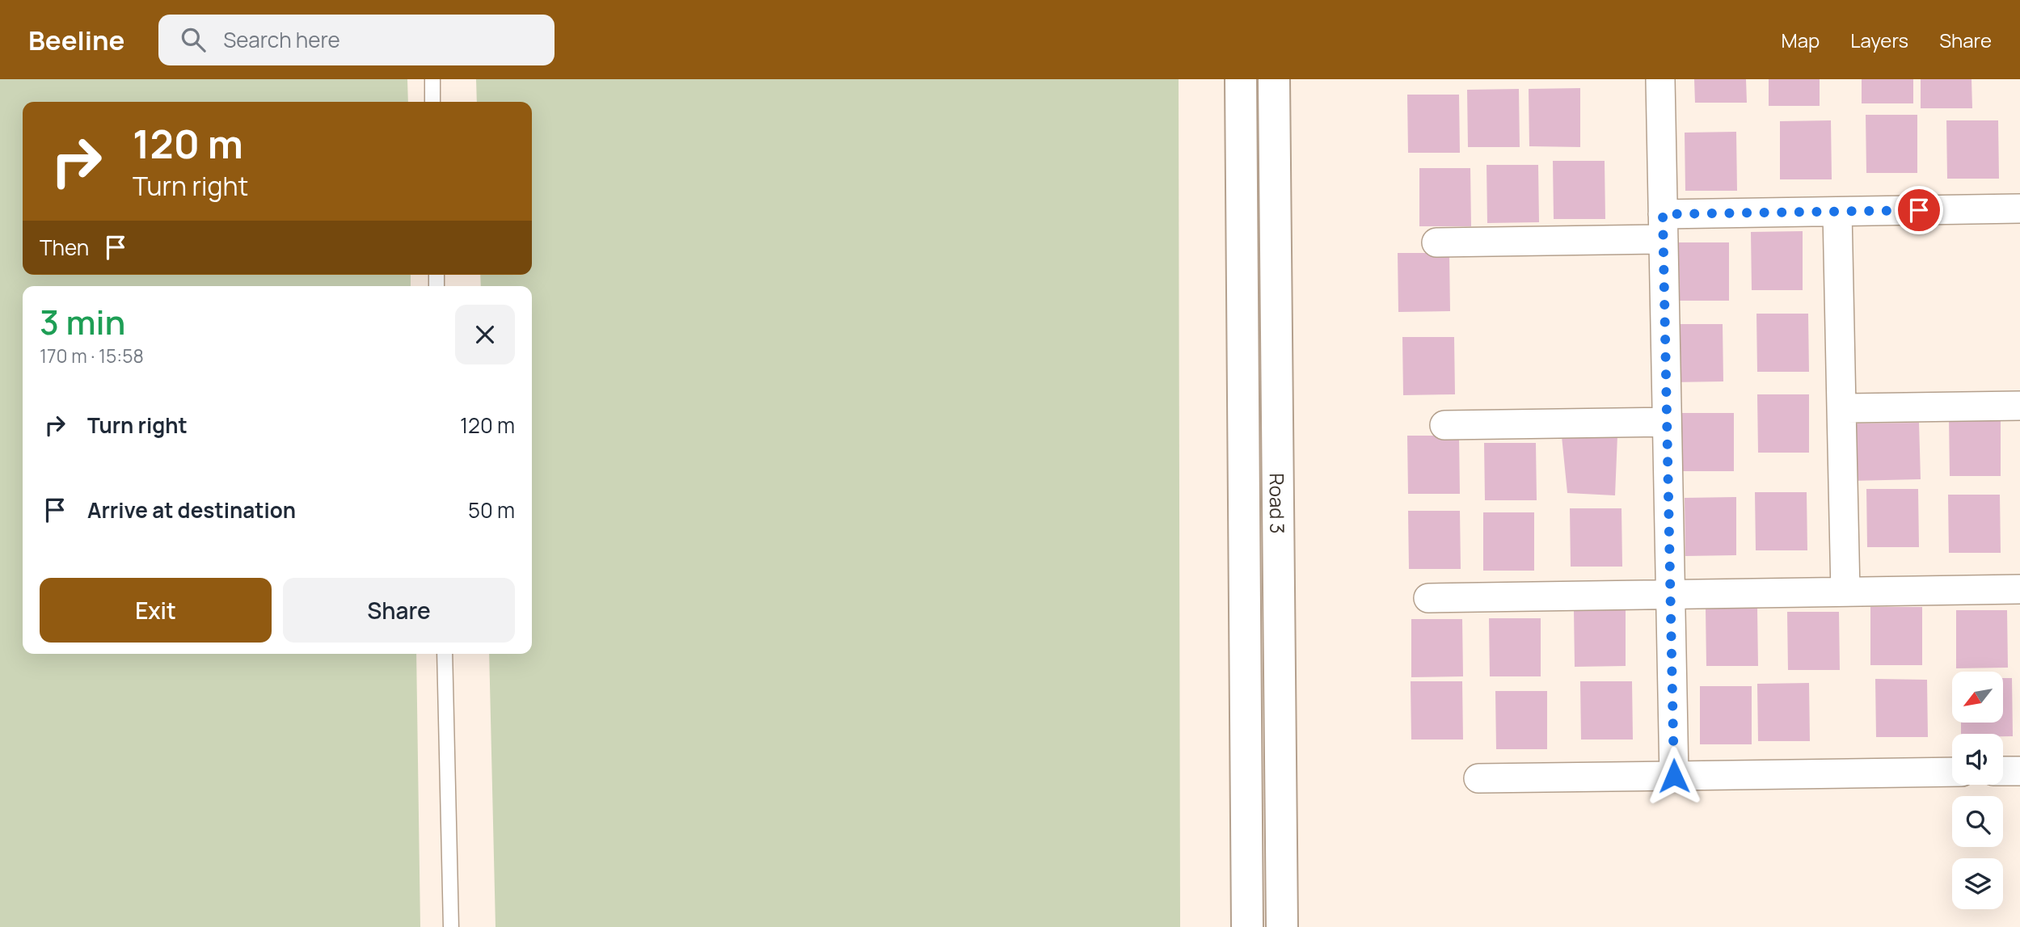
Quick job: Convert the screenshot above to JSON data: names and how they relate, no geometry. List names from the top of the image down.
{
  "streets": {
    "street": ["Road 3"]
  },
  "north": "bottom left",
  "page": {
    "header": "Beeline",
    "search": "Search here",
    "nav": ["Map", "Layers", "Share"],
    "turn": ["120 m", "Turn right"],
    "then": "Then",
    "heading": ["3 min", "170 m · 15:58"],
    "list": [
      {
        "name": "Turn right",
        "value": "120 m"
      },
      {
        "name": "Arrive at destination",
        "value": "50 m"
      }
    ],
    "buttons": ["Exit", "Share"]
  }
}
